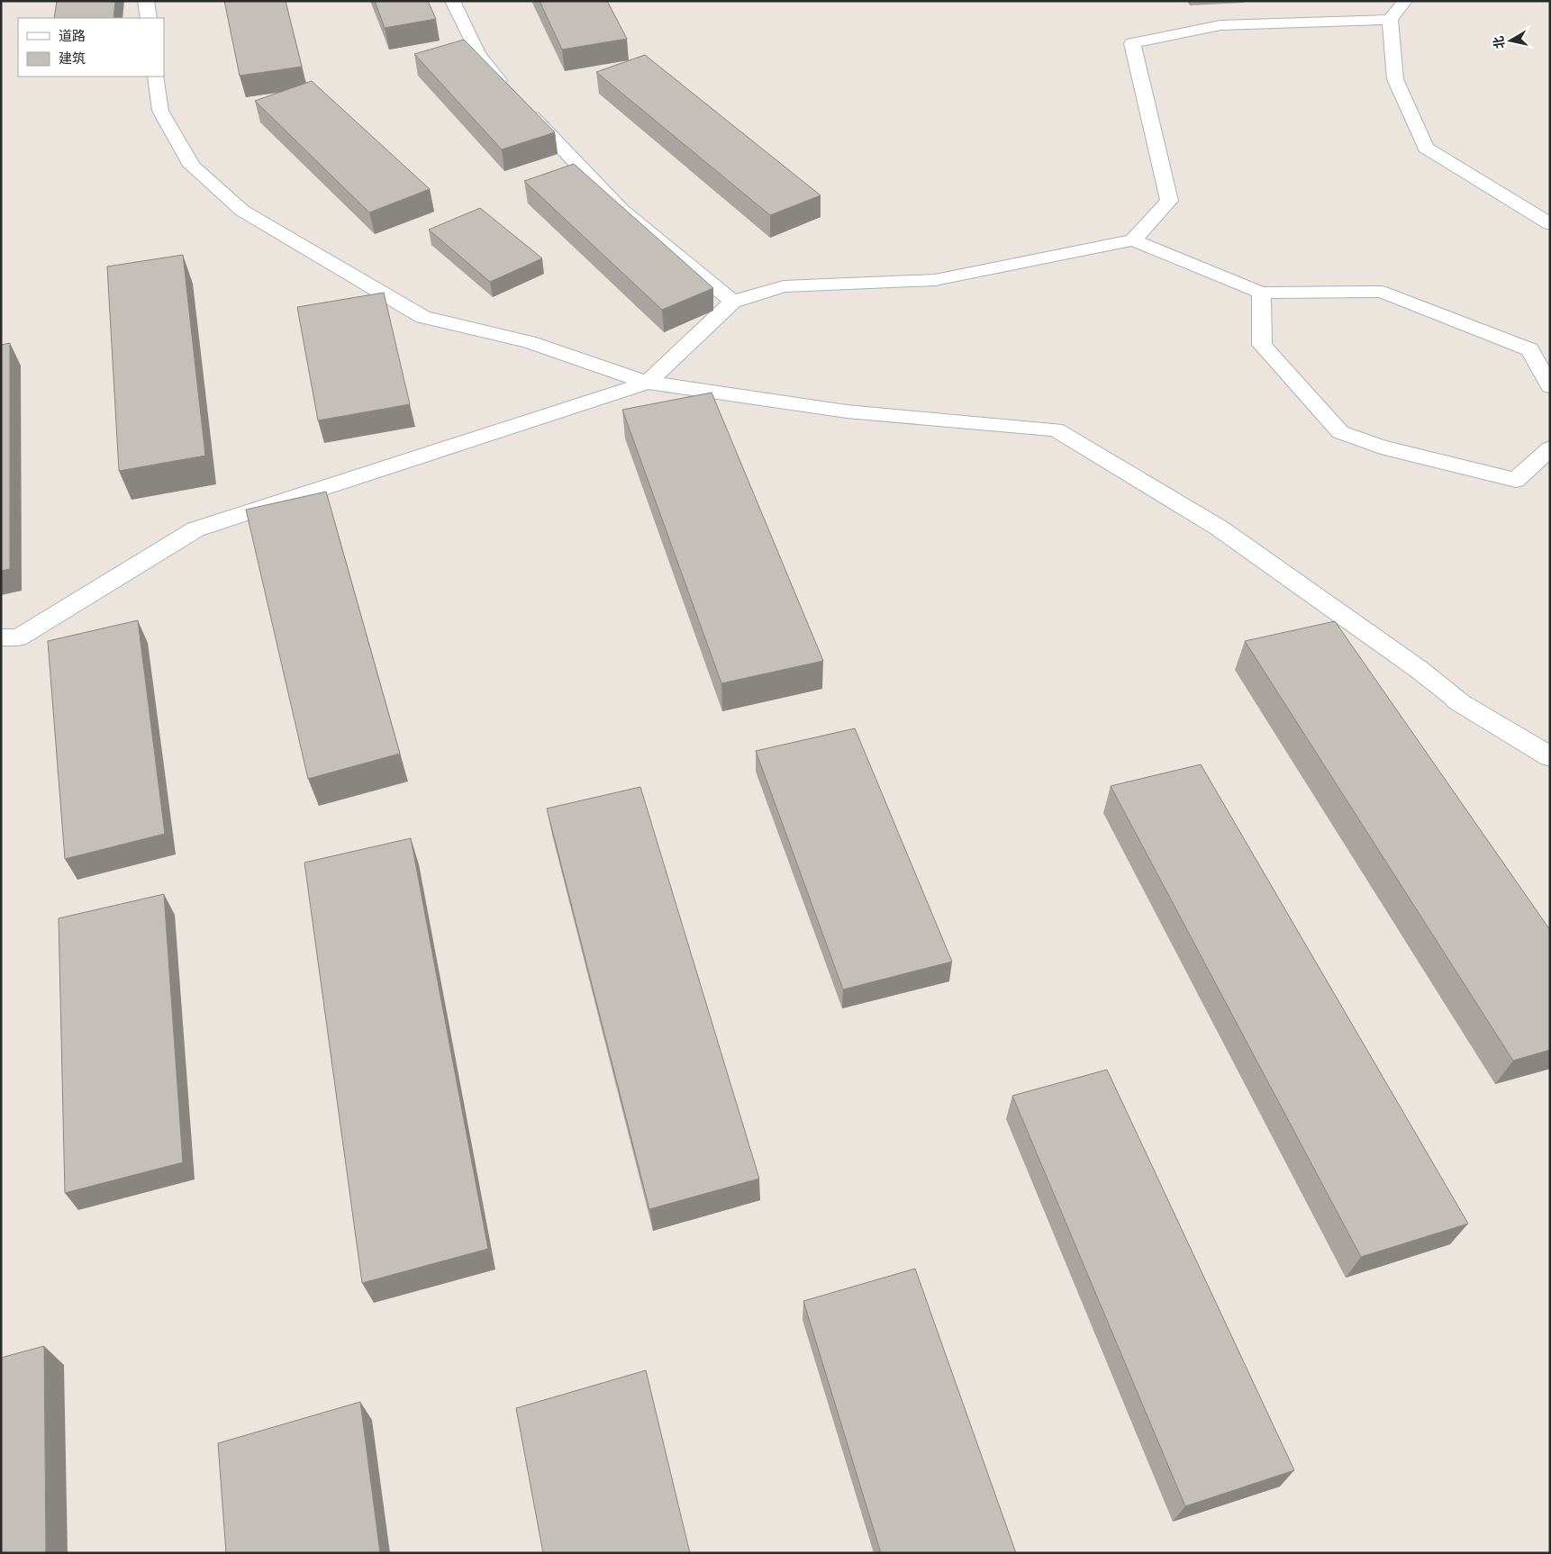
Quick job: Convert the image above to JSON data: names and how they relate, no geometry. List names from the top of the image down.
{
  "legend": ["道路", "建筑"],
  "north": "left"
}
